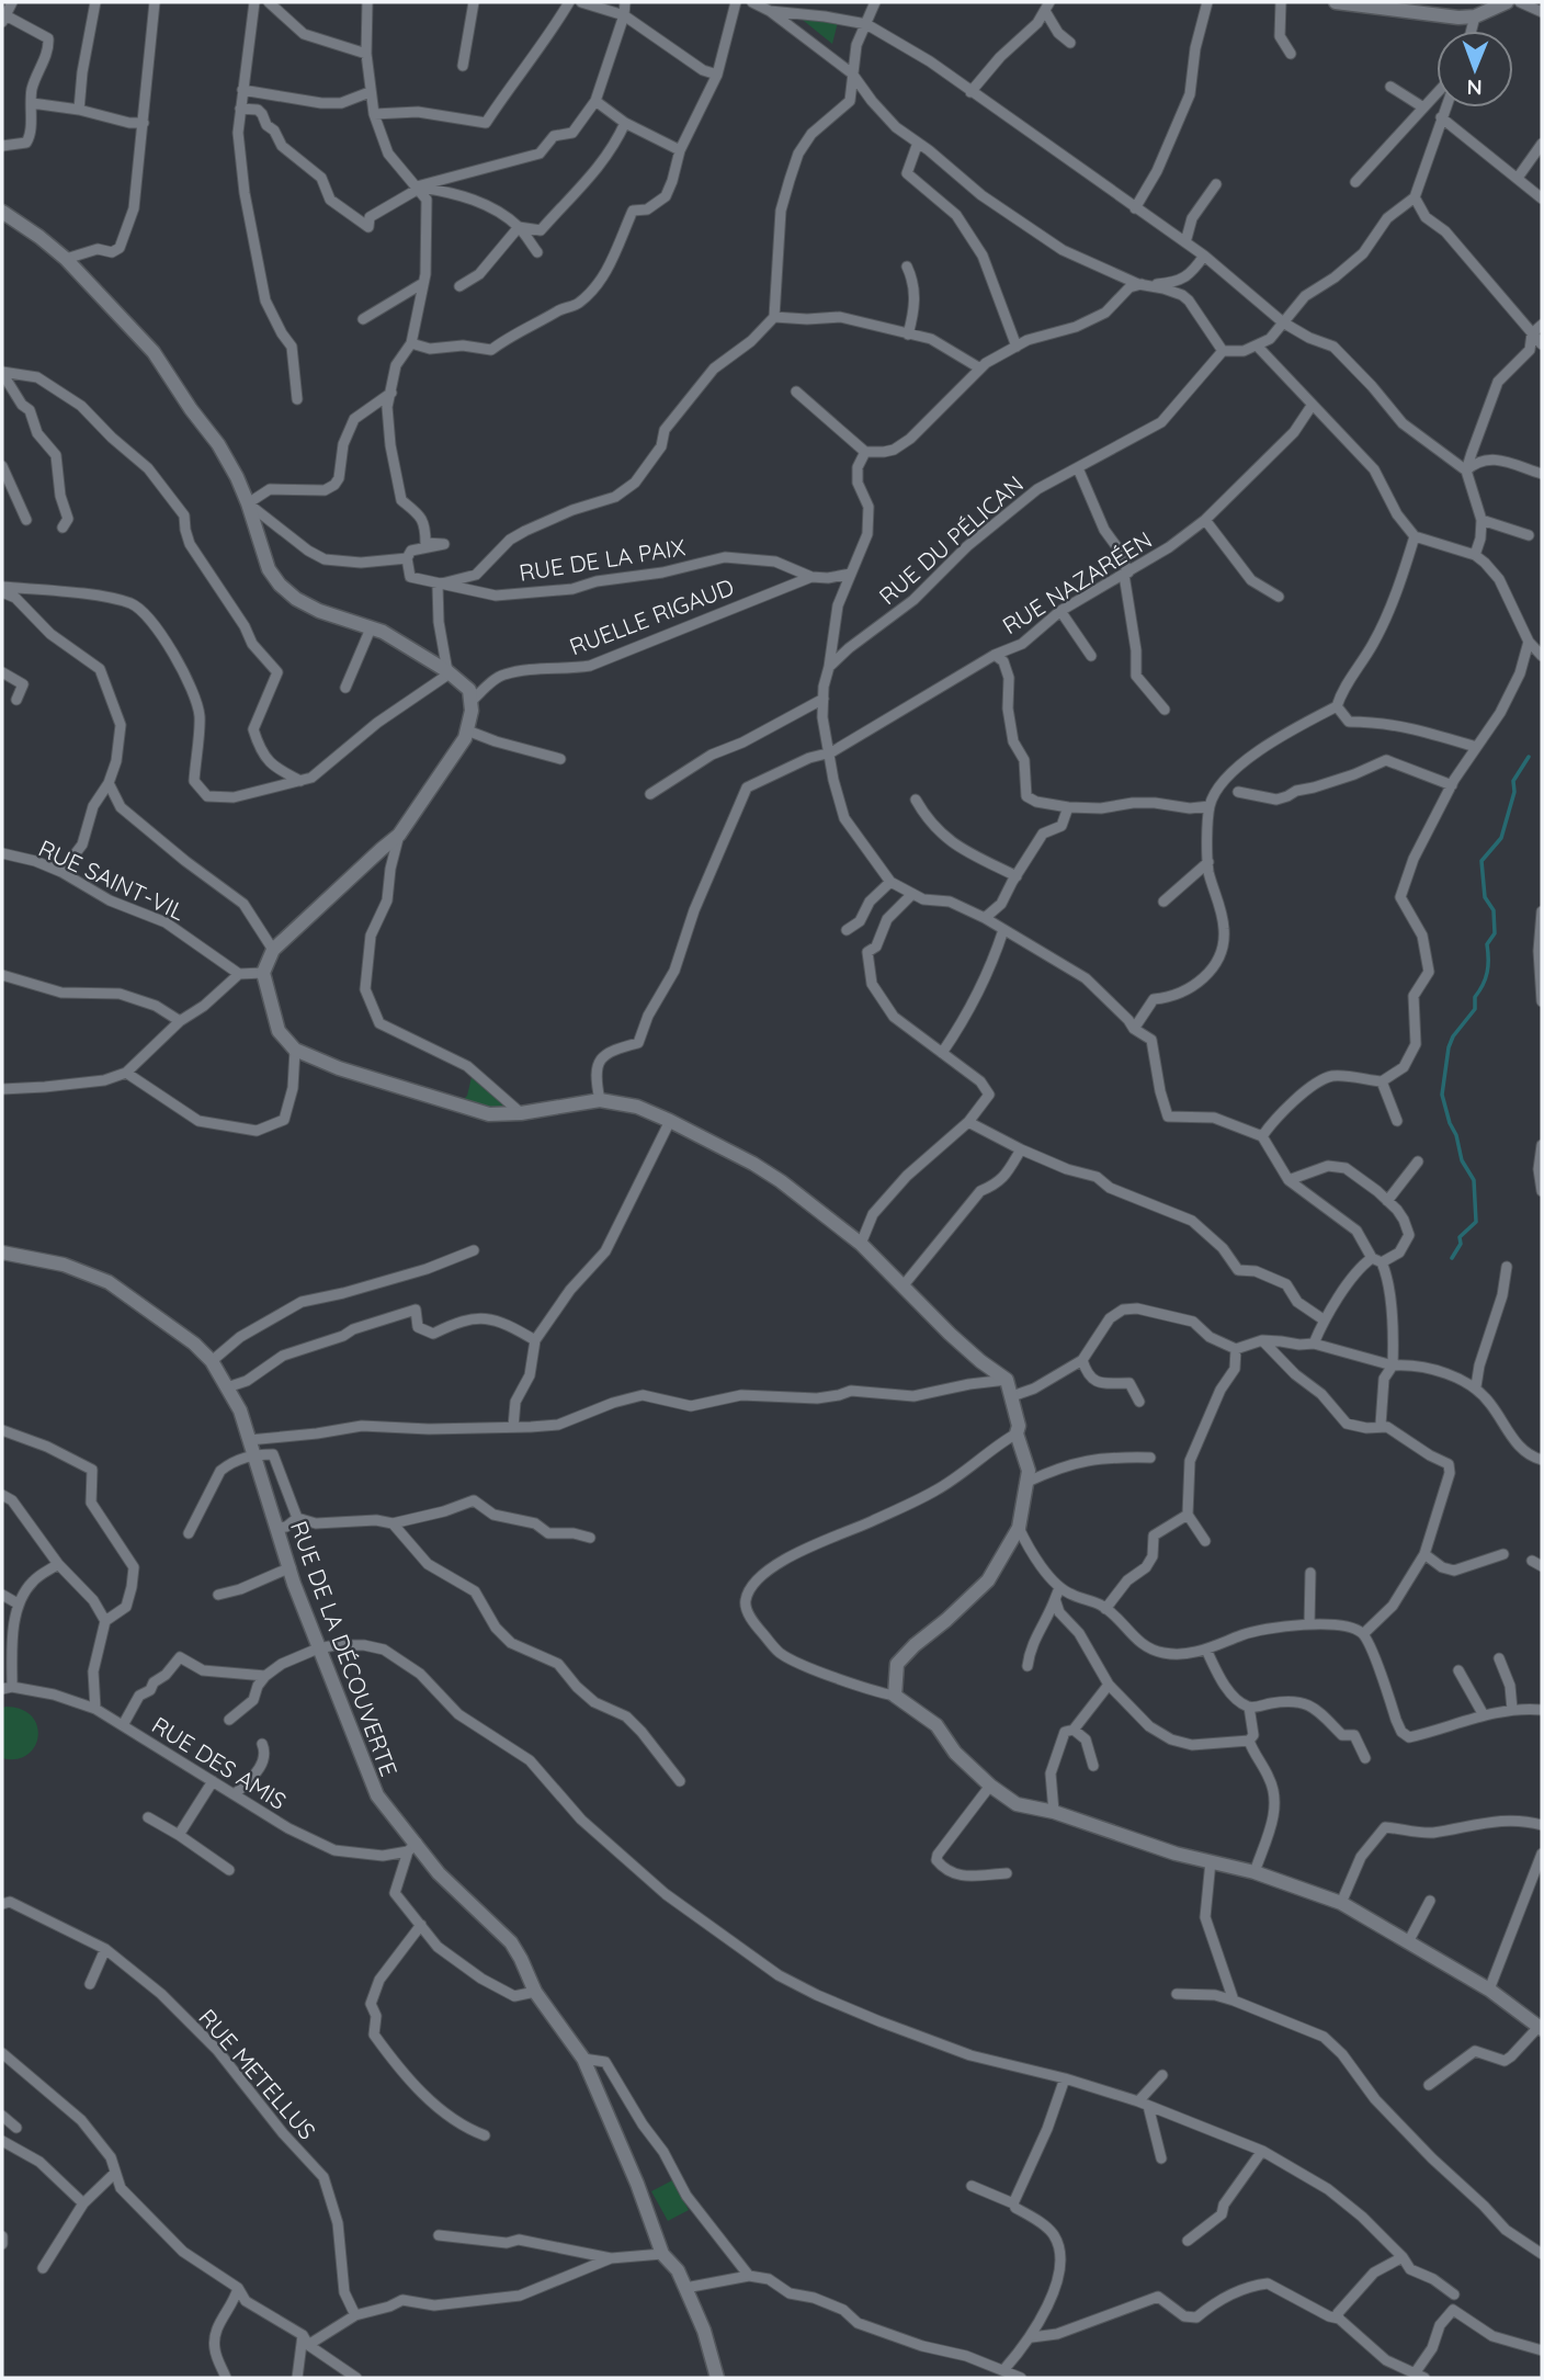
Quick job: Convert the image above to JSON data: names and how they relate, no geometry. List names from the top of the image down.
{
  "streets": {
    "street": [
      "RUE DU PÉLICAN",
      "RUE DE LA PAIX",
      "RUE NAZARÉEN",
      "RUELLE RIGAUD",
      "RUE SAINT-VIL",
      "RUE DE LA DÉCOUVERTE",
      "RUE DES AMIS",
      "RUE METELLUS"
    ]
  },
  "crossings": [
    ["RUE DE LA PAIX", "RUELLE RIGAUD"],
    ["RUE DE LA DÉCOUVERTE", "RUE DES AMIS"]
  ],
  "north": "bottom"
}
